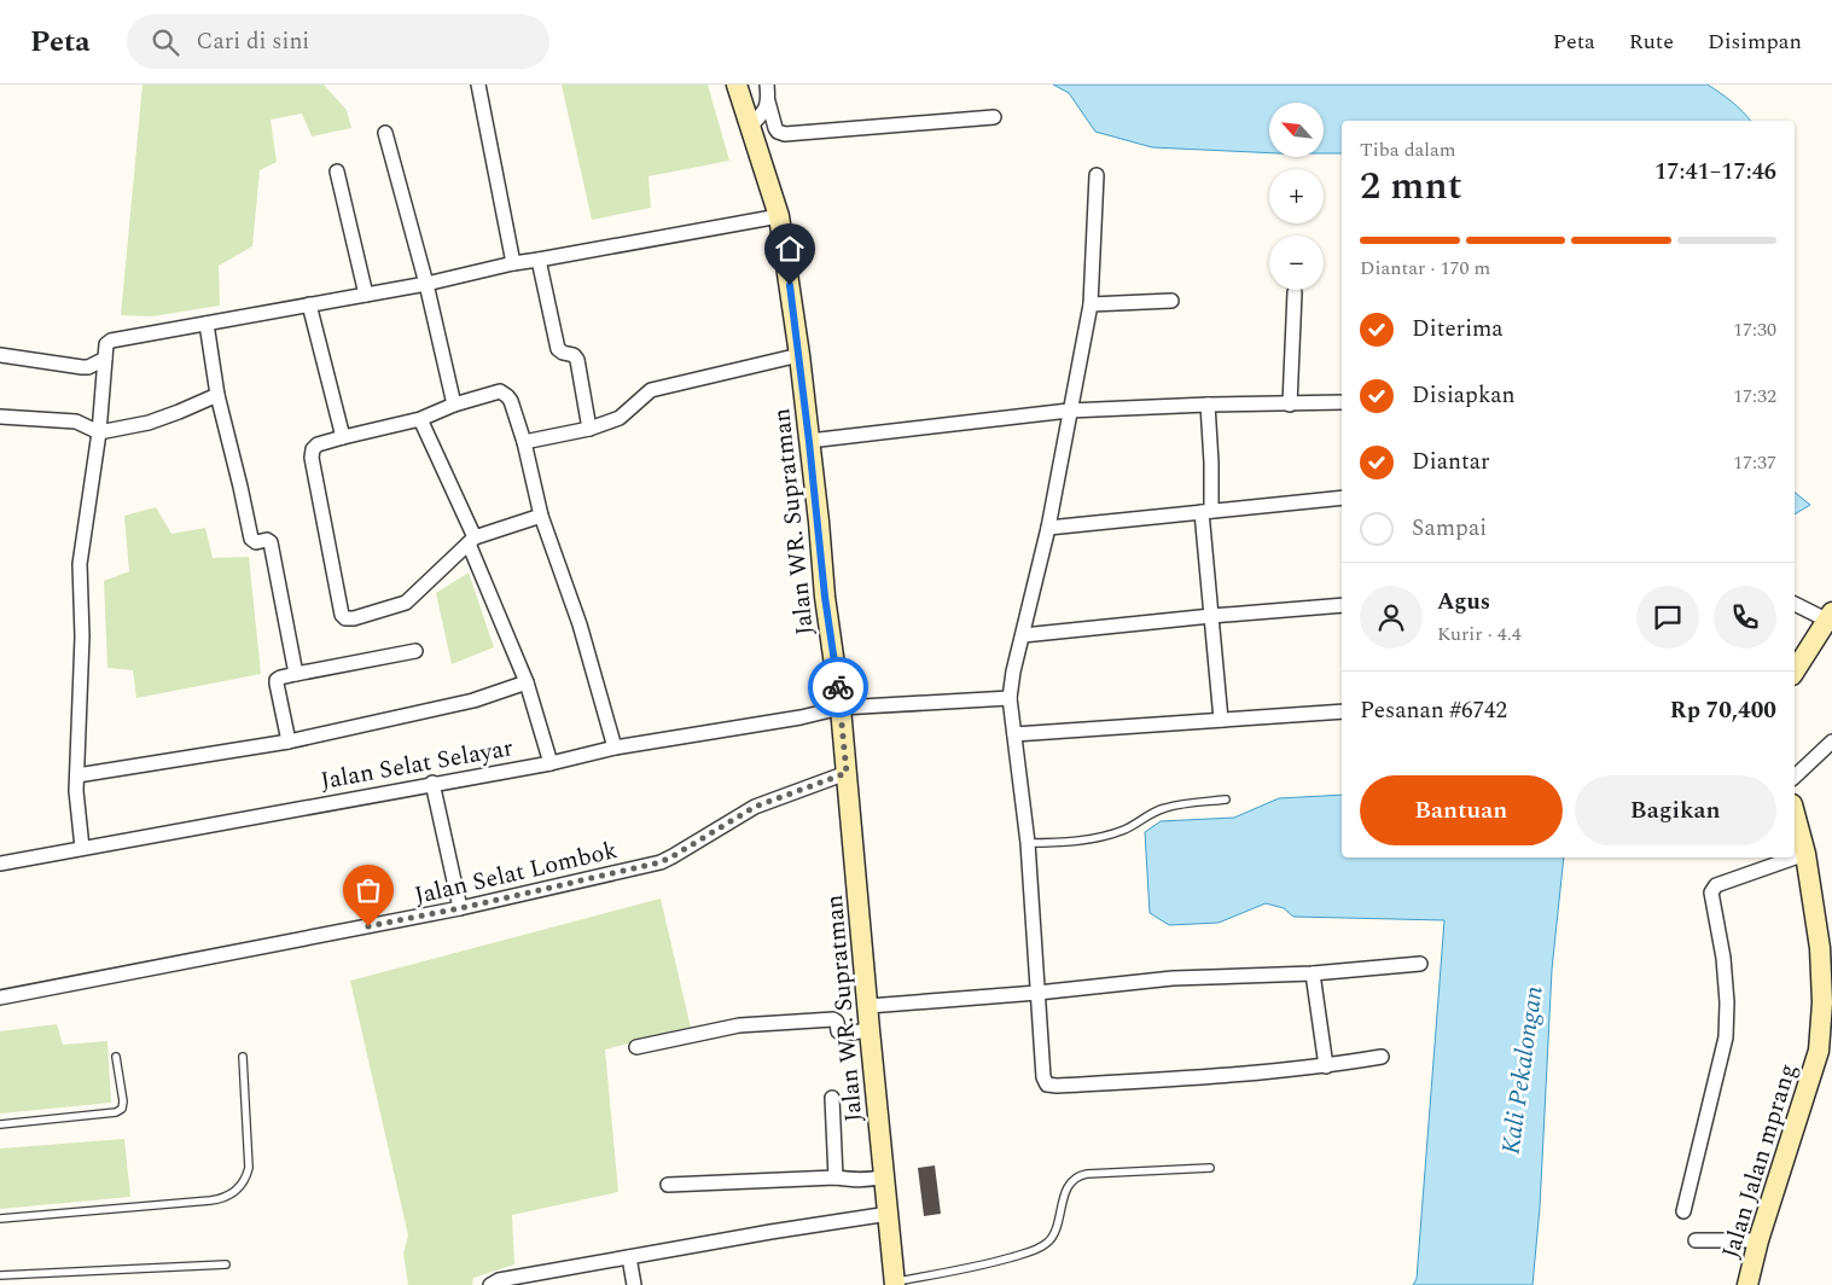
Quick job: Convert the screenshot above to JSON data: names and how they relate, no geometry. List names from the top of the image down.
{
  "streets": {
    "street": [
      "Jalan WR. Supratman",
      "Jalan Selat Selayar",
      "Jalan Selat Lombok",
      "Jalan Jalan mprang"
    ]
  },
  "crossings": [
    ["Jalan WR. Supratman", "Jalan Selat Selayar"],
    ["Jalan WR. Supratman", "Jalan Selat Lombok"]
  ],
  "water": ["Kali Pekalongan"],
  "north": "top left",
  "page": {
    "header": "Peta",
    "search": "Cari di sini",
    "nav": ["Peta", "Rute", "Disimpan"],
    "map_buttons": ["+", "−"],
    "heading": ["2 mnt", "Tiba dalam", "17:41–17:46"],
    "panel": [
      "Agus",
      "Kurir · 4.4",
      "Pesanan #6742",
      "Rp 70,400"
    ],
    "bar": "Diantar · 170 m",
    "list": [
      ["Diterima", "17:30"],
      ["Disiapkan", "17:32"],
      ["Diantar", "17:37"],
      "Sampai"
    ],
    "buttons": ["Bantuan", "Bagikan"]
  }
}
